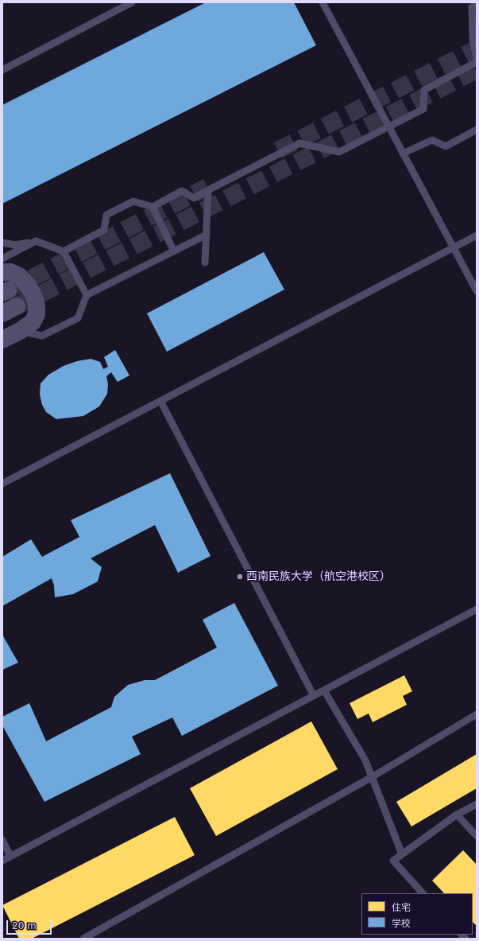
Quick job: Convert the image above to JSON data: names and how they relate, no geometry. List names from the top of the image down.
{
  "places": ["西南民族大学（航空港校区）"],
  "legend": ["住宅", "学校"],
  "scale_bar": "20 m"
}
